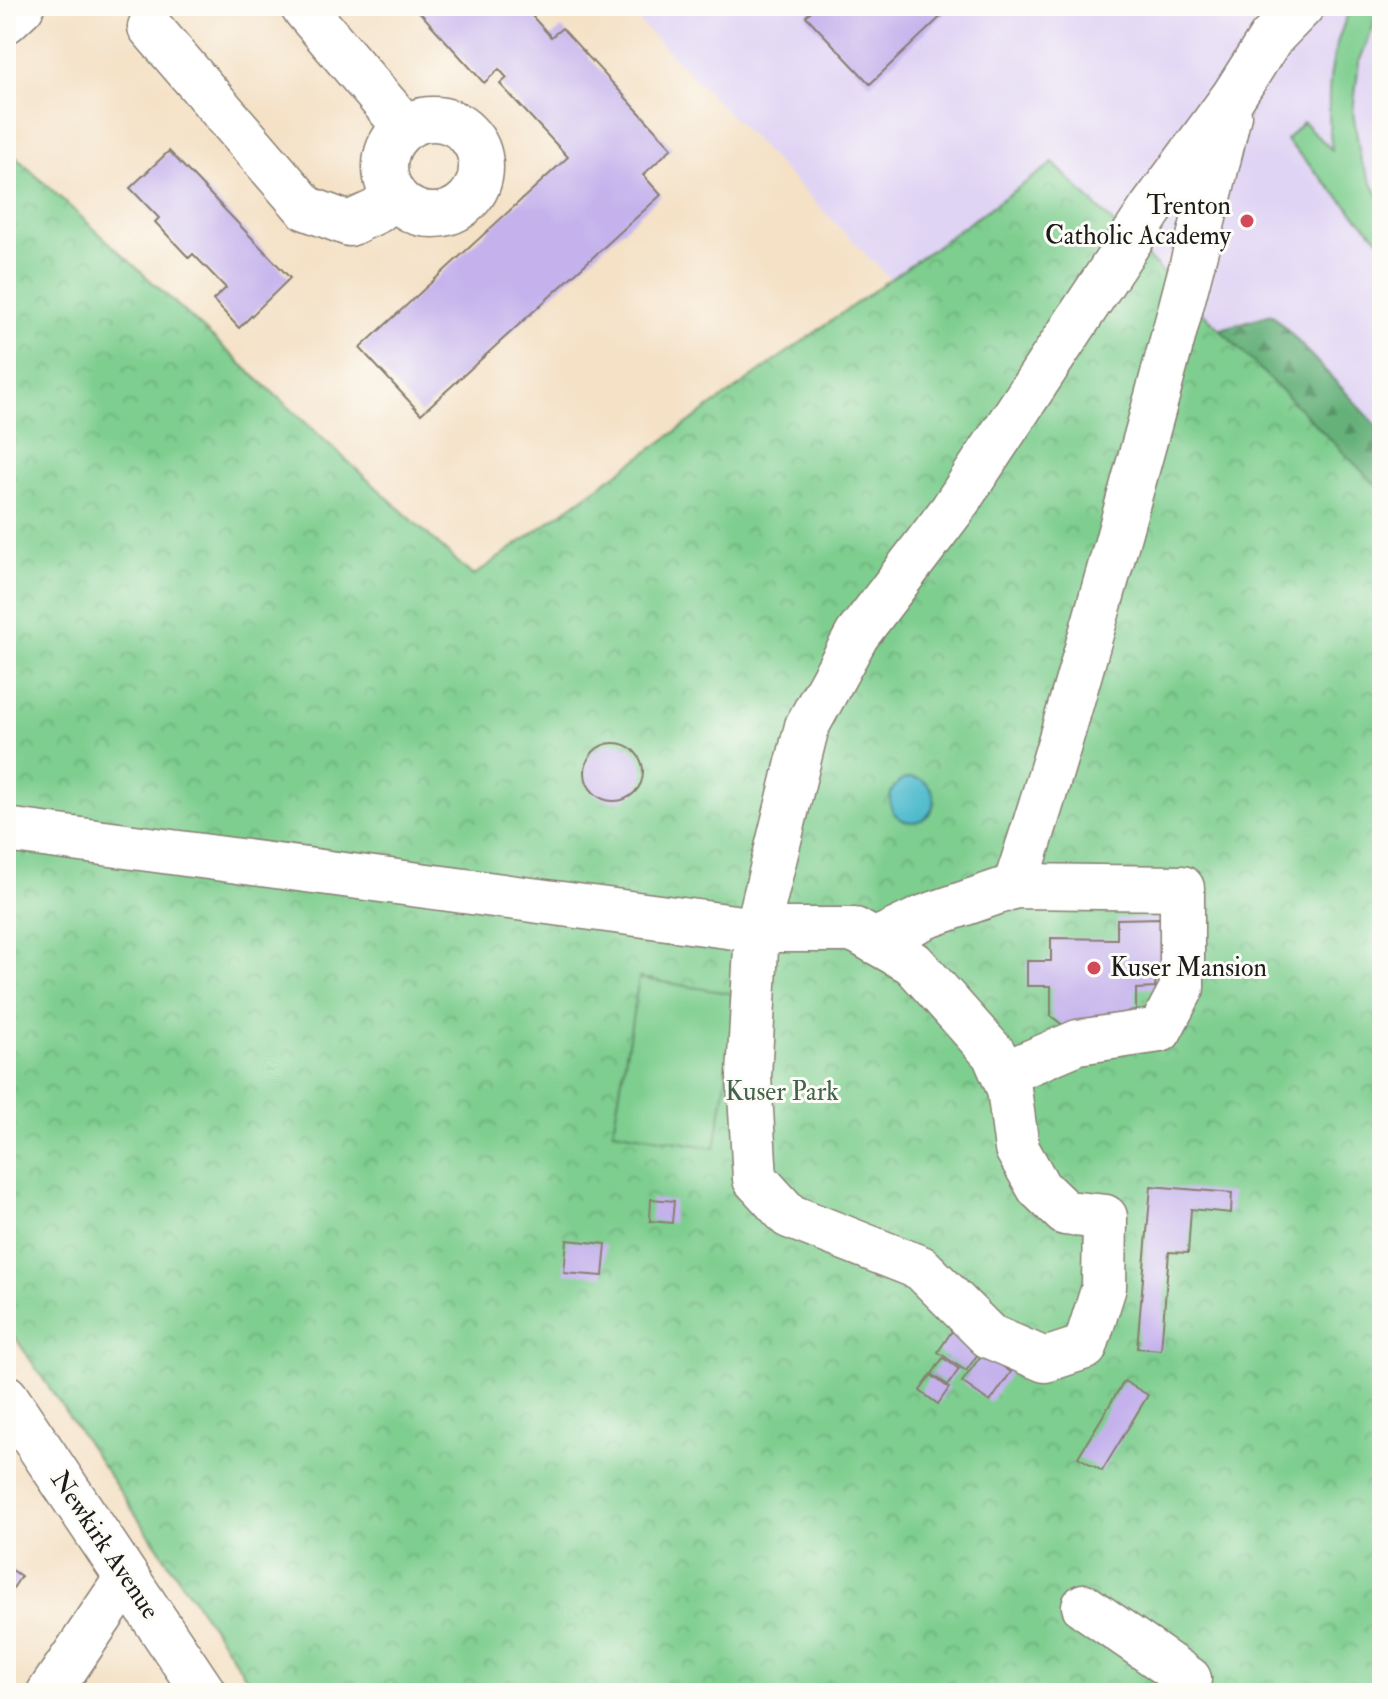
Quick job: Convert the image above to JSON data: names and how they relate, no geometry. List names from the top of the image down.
{
  "streets": {
    "street": ["Newkirk Avenue"]
  },
  "parks": ["Kuser Park"],
  "places": ["Trenton Catholic Academy", "Kuser Mansion"]
}
